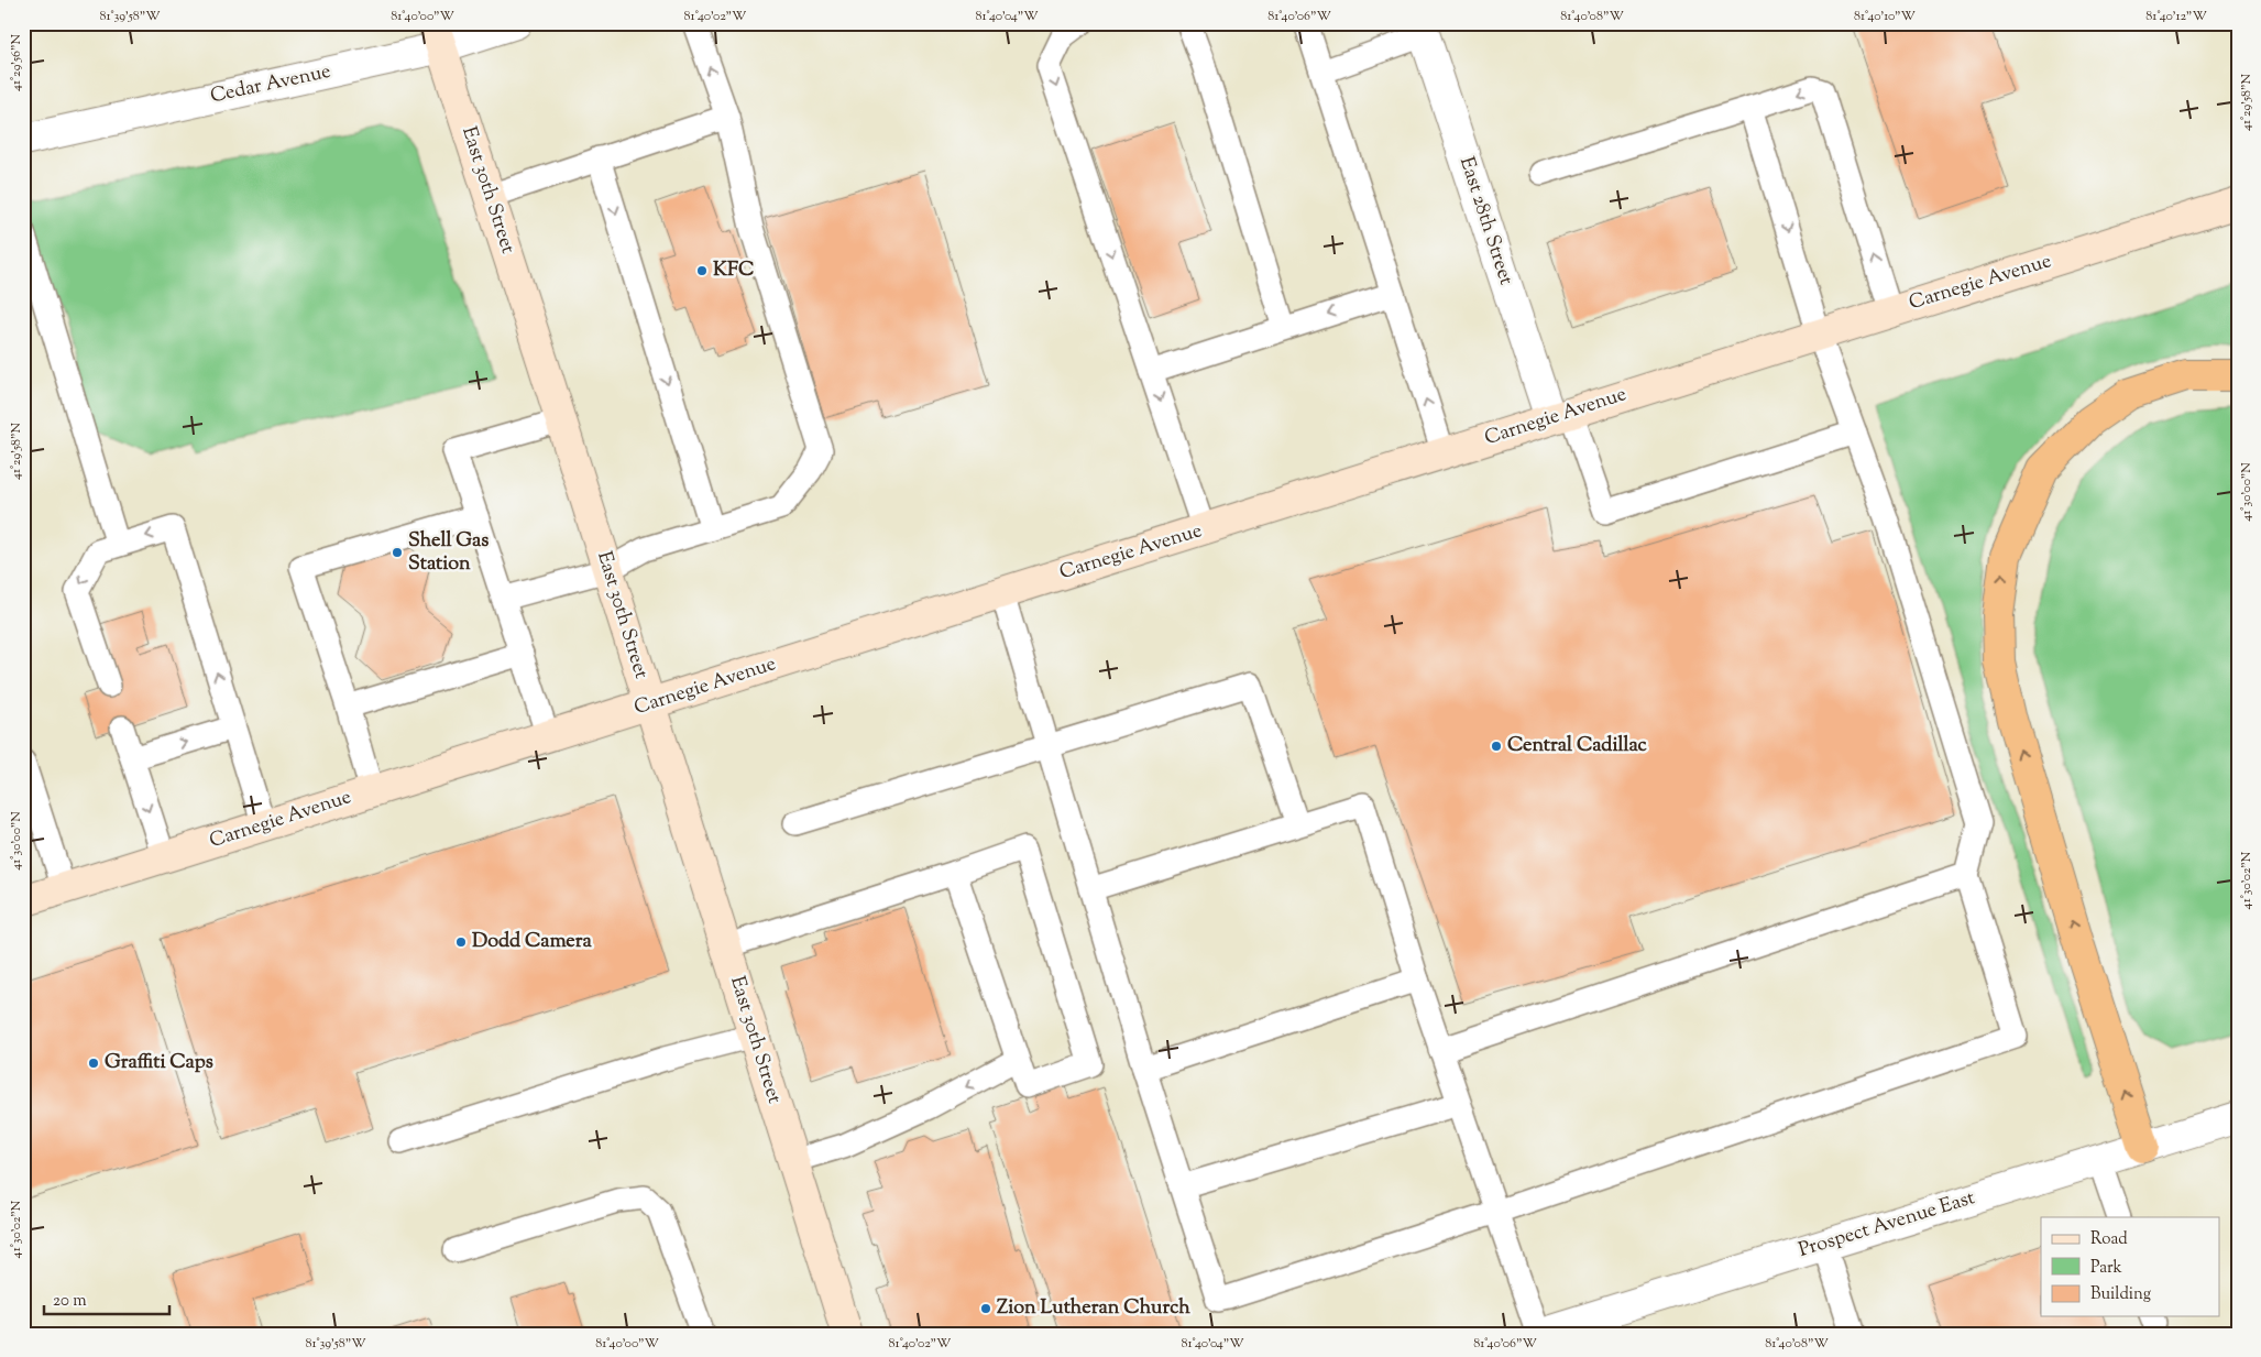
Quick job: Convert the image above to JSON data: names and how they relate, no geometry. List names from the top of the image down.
{
  "streets": {
    "main road": ["East 30th Street", "Carnegie Avenue"],
    "street": ["Cedar Avenue", "East 28th Street", "Prospect Avenue East"]
  },
  "crossings": [
    ["Cedar Avenue", "East 30th Street"],
    ["East 30th Street", "Carnegie Avenue"],
    ["East 28th Street", "Carnegie Avenue"]
  ],
  "places": [
    "KFC",
    "Shell Gas Station",
    "Central Cadillac",
    "Dodd Camera",
    "Graffiti Caps",
    "Zion Lutheran Church"
  ],
  "legend": ["Road", "Park", "Building"],
  "scale_bar": "20 m",
  "coordinates": [
    "81°39'58\"W",
    "81°40'00\"W",
    "81°40'02\"W",
    "81°40'04\"W",
    "81°40'06\"W",
    "81°40'08\"W",
    "81°40'10\"W",
    "81°40'12\"W",
    "41°29'56\"N",
    "41°29'58\"N",
    "41°30'00\"N",
    "41°30'02\"N"
  ]
}
